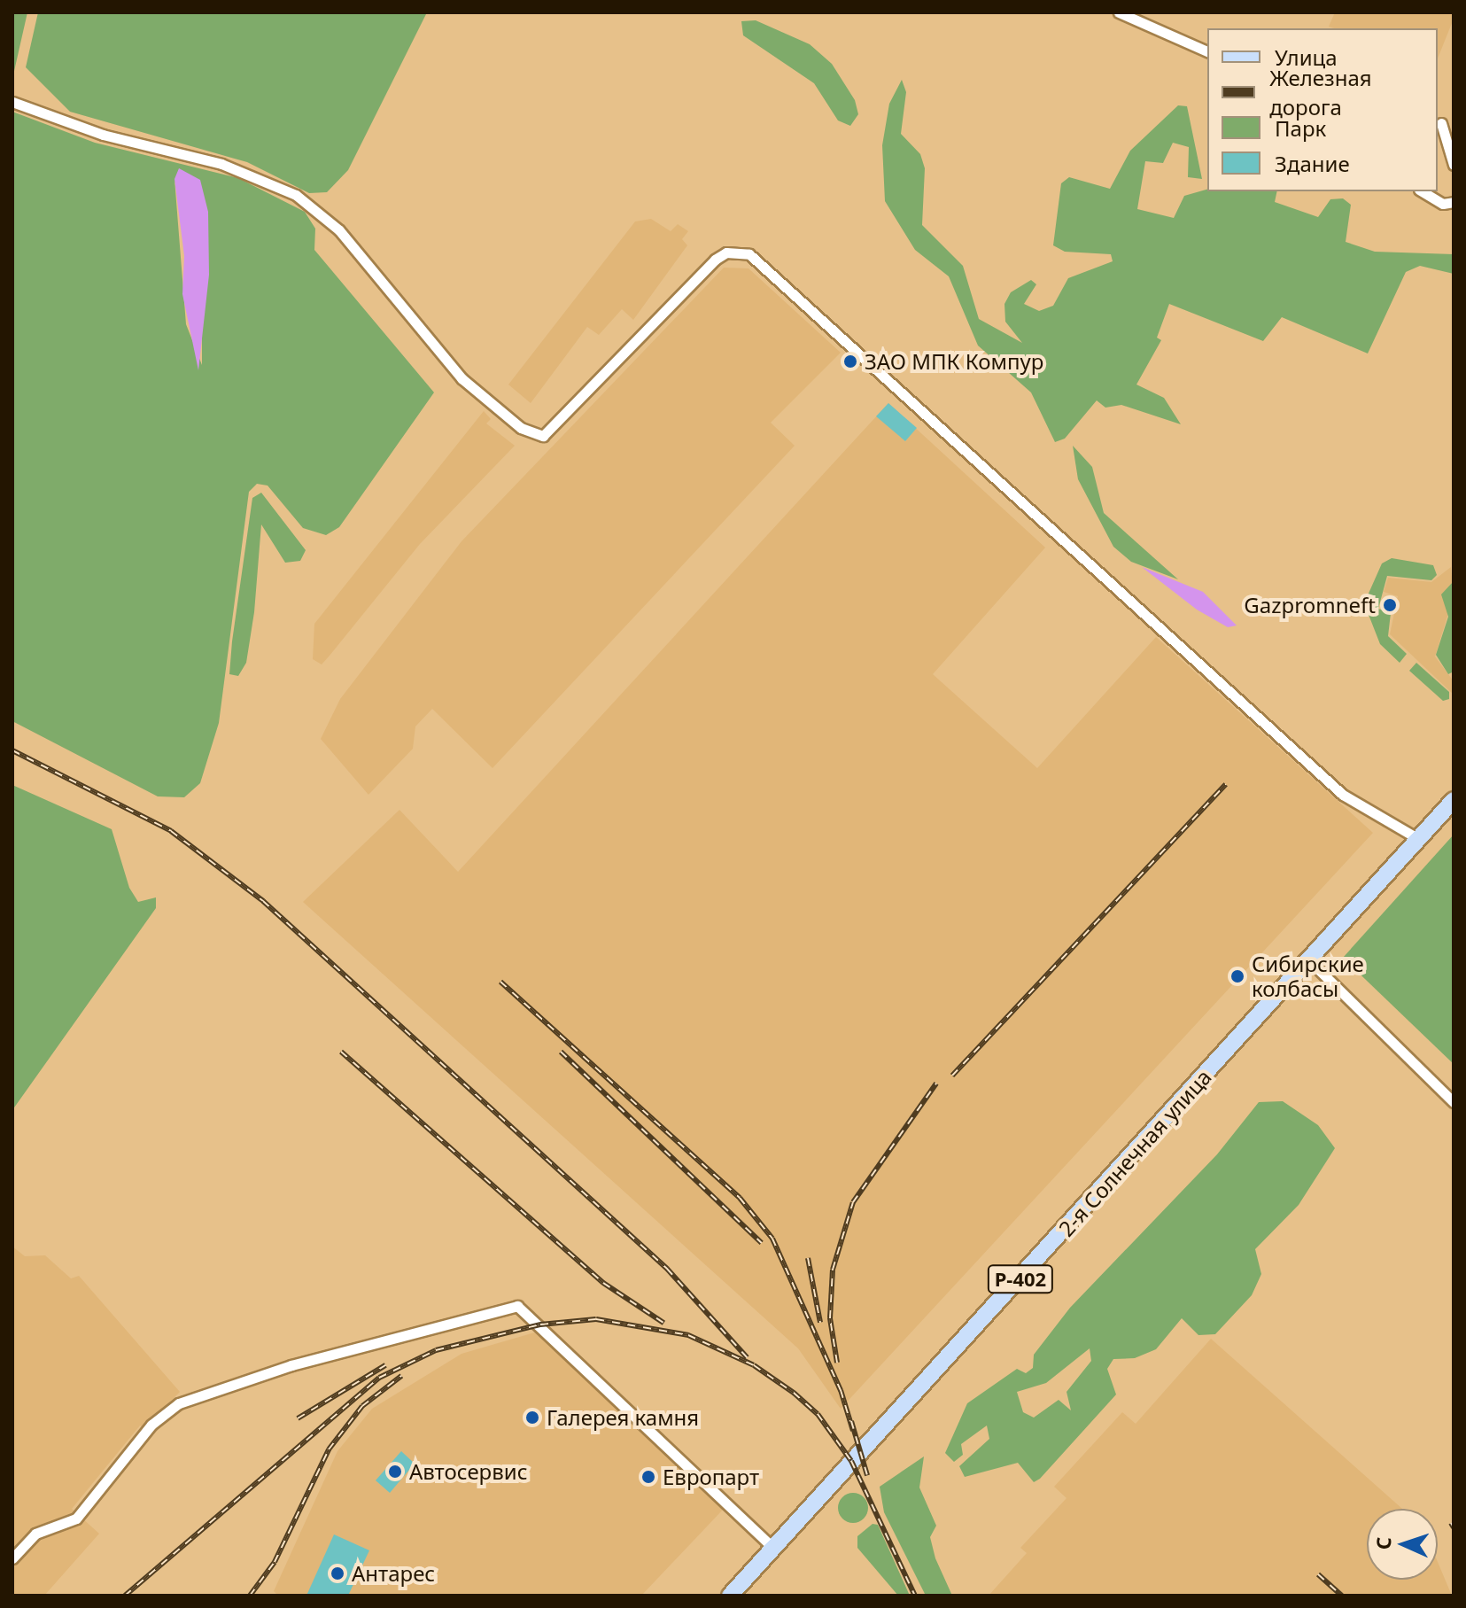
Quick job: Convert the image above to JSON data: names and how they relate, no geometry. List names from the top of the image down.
{
  "streets": {
    "main road": ["2-я Солнечная улица", "Р-402"]
  },
  "places": [
    "ЗАО МПК Компур",
    "Gazpromneft",
    "Сибирские колбасы",
    "Галерея камня",
    "Автосервис",
    "Европарт",
    "Антарес"
  ],
  "legend": [
    "Улица",
    "Железная дорога",
    "Парк",
    "Здание"
  ],
  "north": "left"
}
